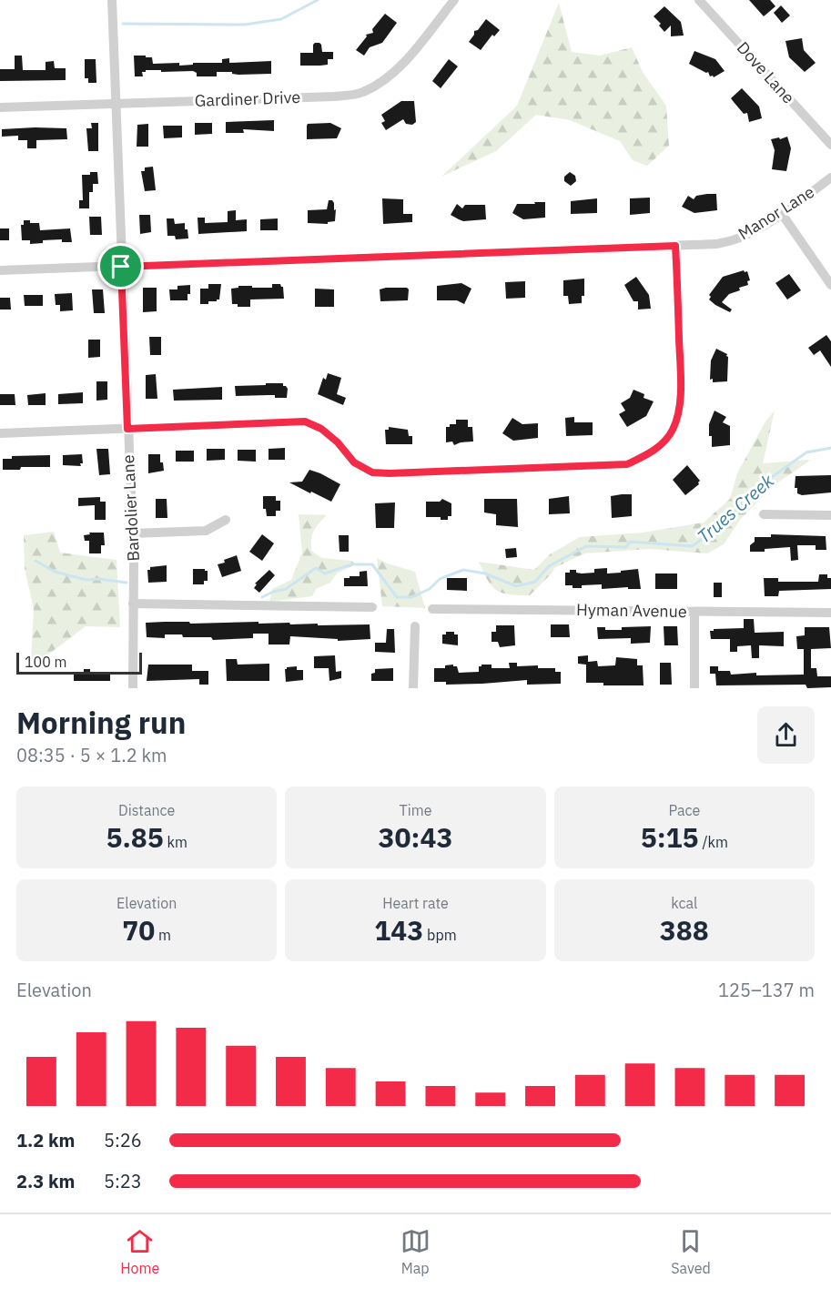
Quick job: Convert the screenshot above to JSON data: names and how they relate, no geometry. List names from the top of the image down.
{
  "streets": {
    "street": [
      "Dove Lane",
      "Gardiner Drive",
      "Manor Lane",
      "Bardolier Lane",
      "Hyman Avenue"
    ]
  },
  "crossings": [
    ["Gardiner Drive", "Bardolier Lane"],
    ["Manor Lane", "Bardolier Lane"]
  ],
  "water": ["Trues Creek"],
  "scale_bar": "100 m",
  "page": {
    "scale": "100 m",
    "heading": ["Morning run", "08:35 · 5 × 1.2 km"],
    "stats": [
      ["Distance", "5.85 km"],
      ["Time", "30:43"],
      ["Pace", "5:15 /km"],
      ["Elevation", "70 m"],
      ["Heart rate", "143 bpm"],
      ["kcal", "388"]
    ],
    "chart": ["Elevation", "125–137 m"],
    "list": [
      {
        "name": "1.2 km",
        "note": "5:26"
      },
      {
        "name": "2.3 km",
        "note": "5:23"
      }
    ],
    "tabs": ["Home", "Map", "Saved"]
  }
}
